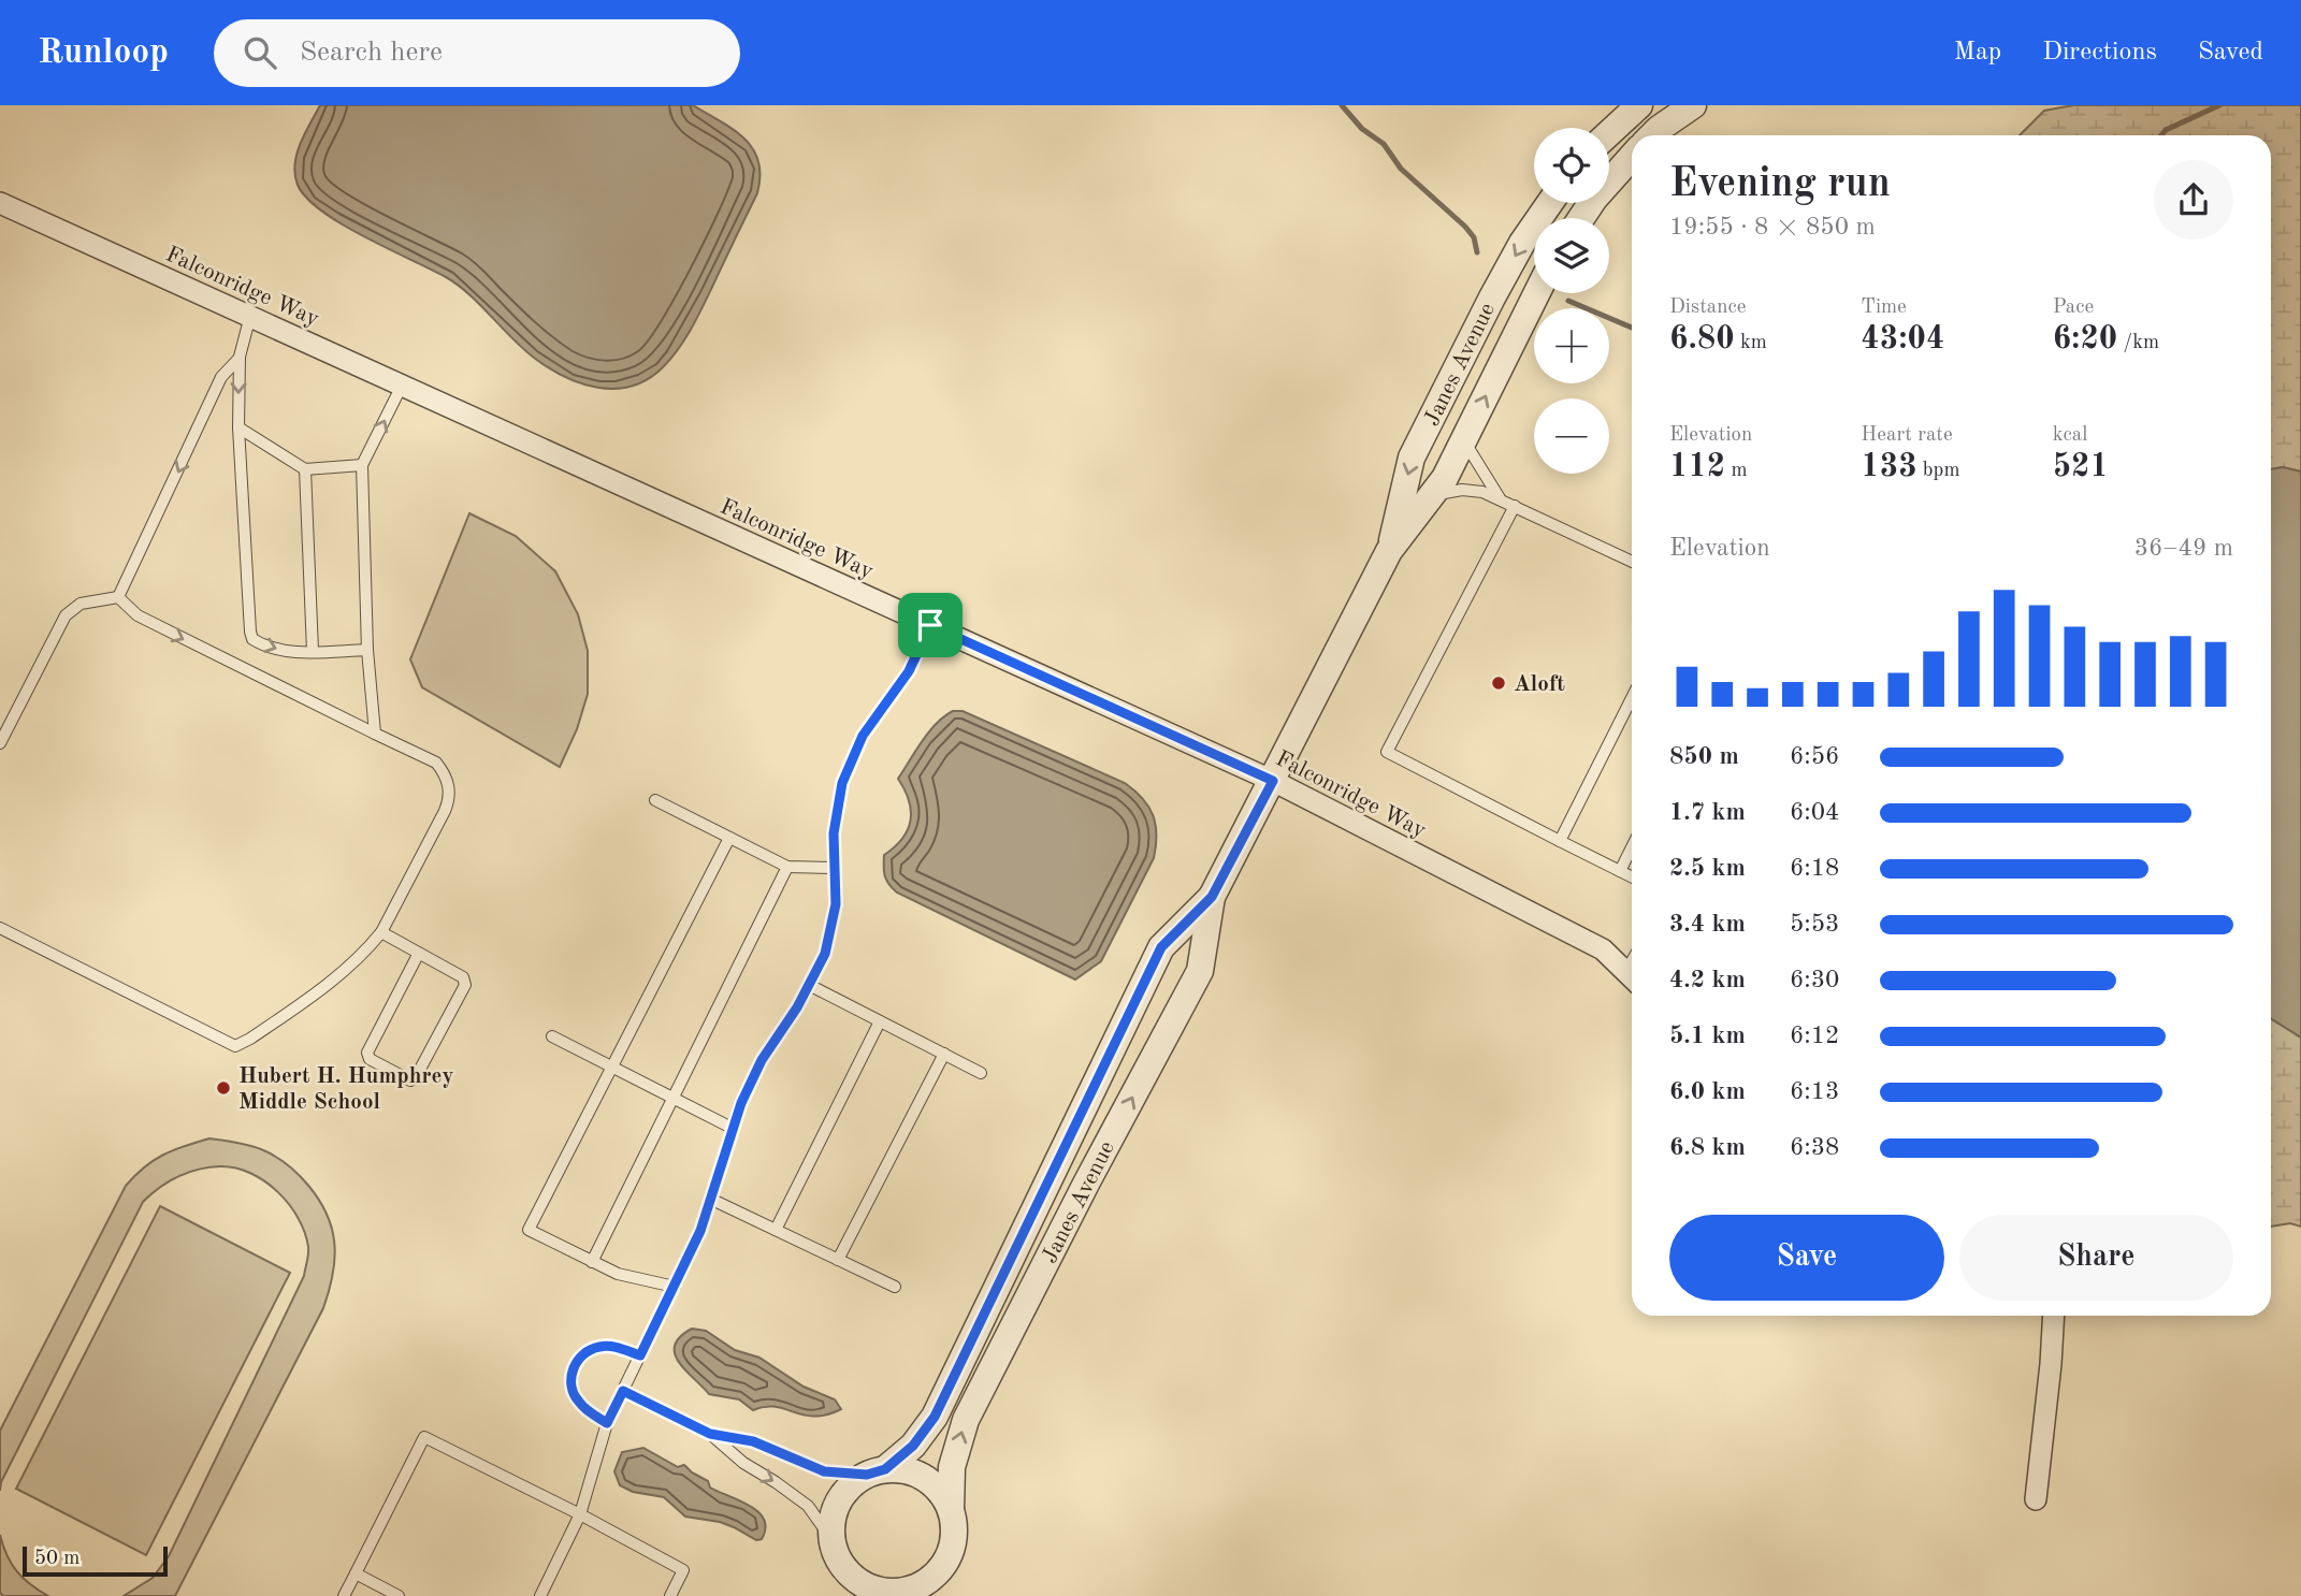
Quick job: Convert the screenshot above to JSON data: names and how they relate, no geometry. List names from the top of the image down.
{
  "streets": {
    "street": ["Falconridge Way", "Janes Avenue"]
  },
  "crossings": [
    ["Falconridge Way", "Janes Avenue"]
  ],
  "places": ["Aloft", "Hubert H. Humphrey Middle School"],
  "scale_bar": "50 m",
  "page": {
    "header": "Runloop",
    "search": "Search here",
    "nav": ["Map", "Directions", "Saved"],
    "map_buttons": ["+", "−"],
    "heading": ["Evening run", "19:55 · 8 × 850 m"],
    "stats": [
      ["Distance", "6.80 km"],
      ["Time", "43:04"],
      ["Pace", "6:20 /km"],
      ["Elevation", "112 m"],
      ["Heart rate", "133 bpm"],
      ["kcal", "521"]
    ],
    "chart": ["Elevation", "36–49 m"],
    "list": [
      {
        "name": "850 m",
        "note": "6:56"
      },
      {
        "name": "1.7 km",
        "note": "6:04"
      },
      {
        "name": "2.5 km",
        "note": "6:18"
      },
      {
        "name": "3.4 km",
        "note": "5:53"
      },
      {
        "name": "4.2 km",
        "note": "6:30"
      },
      {
        "name": "5.1 km",
        "note": "6:12"
      },
      {
        "name": "6.0 km",
        "note": "6:13"
      },
      {
        "name": "6.8 km",
        "note": "6:38"
      }
    ],
    "buttons": ["Save", "Share"],
    "scale": "50 m"
  }
}
